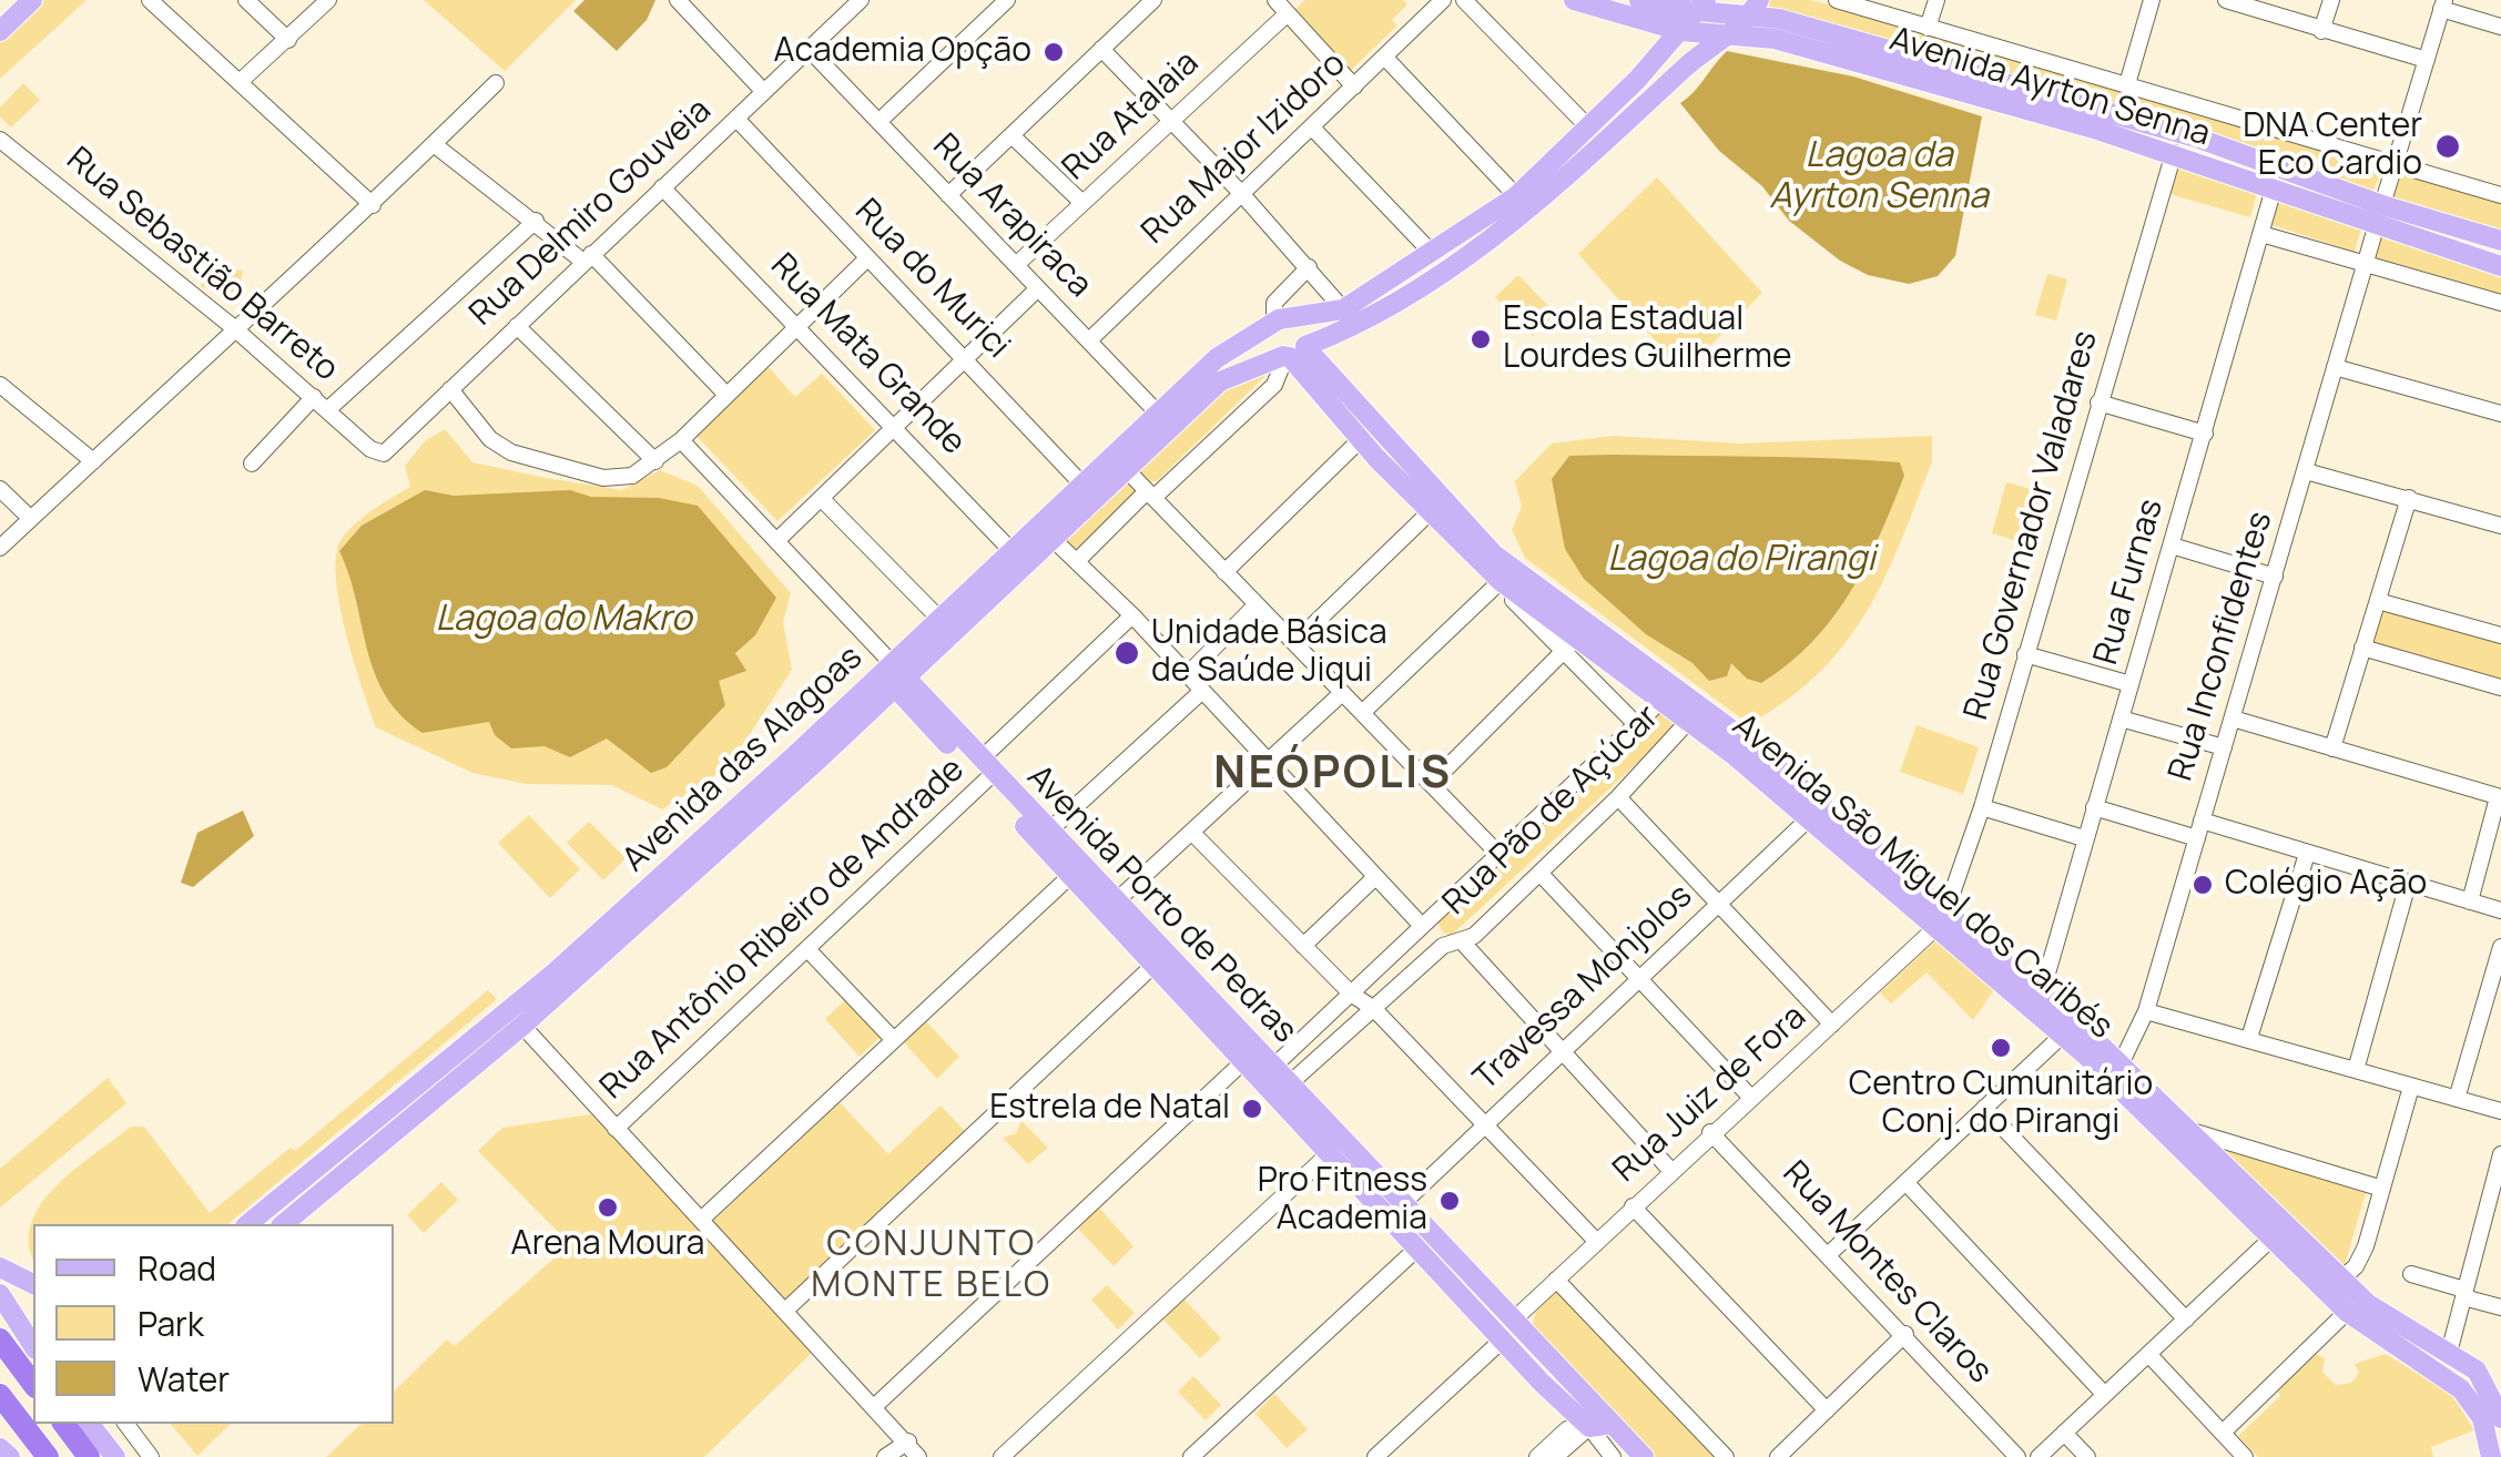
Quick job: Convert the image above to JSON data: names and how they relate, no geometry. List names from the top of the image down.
{
  "streets": {
    "main road": [
      "Avenida Ayrton Senna",
      "Avenida das Alagoas",
      "Avenida São Miguel dos Caribés",
      "Avenida Porto de Pedras"
    ],
    "street": [
      "Rua Atalaia",
      "Rua Major Izidoro",
      "Rua Delmiro Gouveia",
      "Rua Arapiraca",
      "Rua Sebastião Barreto",
      "Rua do Murici",
      "Rua Mata Grande",
      "Rua Governador Valadares",
      "Rua Furnas",
      "Rua Inconfidentes",
      "Rua Pão de Açúcar",
      "Rua Antônio Ribeiro de Andrade",
      "Travessa Monjolos",
      "Rua Juiz de Fora",
      "Rua Montes Claros"
    ]
  },
  "crossings": [
    ["Avenida Ayrton Senna", "Rua Governador Valadares"],
    ["Avenida Ayrton Senna", "Rua Furnas"],
    ["Avenida Ayrton Senna", "Rua Inconfidentes"],
    ["Avenida Ayrton Senna", "Avenida das Alagoas"],
    ["Rua Atalaia", "Rua Arapiraca"],
    ["Rua Major Izidoro", "Rua Arapiraca"],
    ["Rua Delmiro Gouveia", "Rua Arapiraca"],
    ["Rua Delmiro Gouveia", "Rua Sebastião Barreto"],
    ["Rua Delmiro Gouveia", "Rua do Murici"],
    ["Rua Delmiro Gouveia", "Rua Mata Grande"],
    ["Rua Arapiraca", "Avenida das Alagoas"],
    ["Rua do Murici", "Avenida das Alagoas"],
    ["Rua Mata Grande", "Avenida das Alagoas"],
    ["Rua Governador Valadares", "Avenida São Miguel dos Caribés"],
    ["Rua Governador Valadares", "Rua Juiz de Fora"],
    ["Rua Furnas", "Avenida São Miguel dos Caribés"],
    ["Rua Inconfidentes", "Avenida São Miguel dos Caribés"],
    ["Avenida das Alagoas", "Avenida São Miguel dos Caribés"],
    ["Avenida das Alagoas", "Avenida Porto de Pedras"],
    ["Rua Pão de Açúcar", "Avenida São Miguel dos Caribés"],
    ["Rua Pão de Açúcar", "Avenida Porto de Pedras"],
    ["Avenida São Miguel dos Caribés", "Travessa Monjolos"],
    ["Avenida São Miguel dos Caribés", "Rua Juiz de Fora"],
    ["Avenida Porto de Pedras", "Rua Antônio Ribeiro de Andrade"],
    ["Avenida Porto de Pedras", "Travessa Monjolos"],
    ["Avenida Porto de Pedras", "Rua Juiz de Fora"],
    ["Rua Juiz de Fora", "Rua Montes Claros"]
  ],
  "districts": ["NEÓPOLIS", "CONJUNTO MONTE BELO"],
  "water": ["Lagoa da Ayrton Senna", "Lagoa do Pirangi", "Lagoa do Makro"],
  "places": [
    "Academia Opção",
    "DNA Center Eco Cardio",
    "Escola Estadual Lourdes Guilherme",
    "Unidade Básica de Saúde Jiqui",
    "Colégio Ação",
    "Centro Cumunitário Conj. do Pirangi",
    "Estrela de Natal",
    "Pro Fitness Academia",
    "Arena Moura"
  ],
  "legend": ["Road", "Park", "Water"]
}
